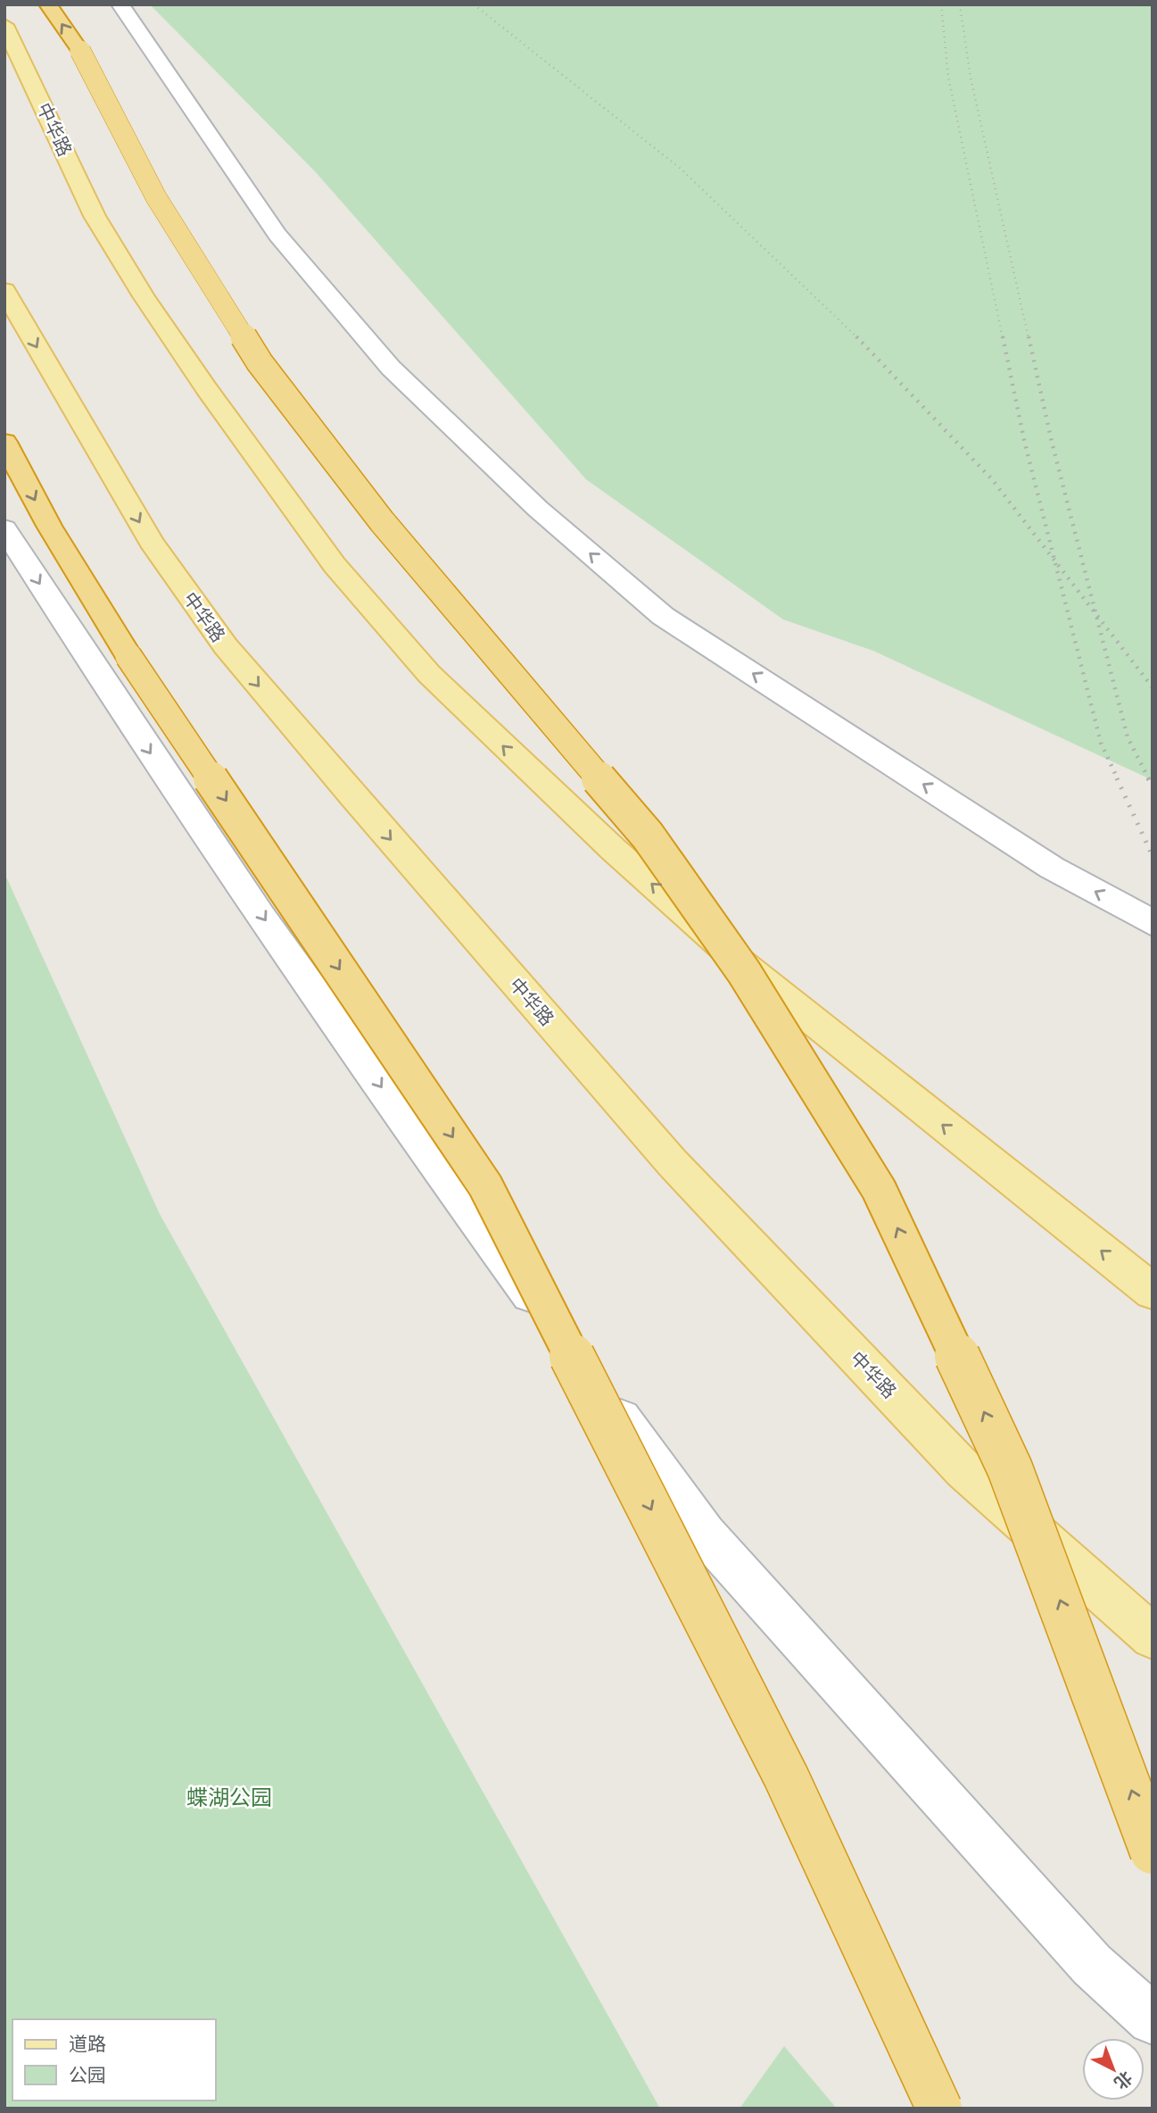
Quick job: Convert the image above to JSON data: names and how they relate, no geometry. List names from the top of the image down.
{
  "streets": {
    "main road": ["中华路"]
  },
  "parks": ["蝶湖公园"],
  "legend": ["道路", "公园"],
  "north": "bottom right"
}
